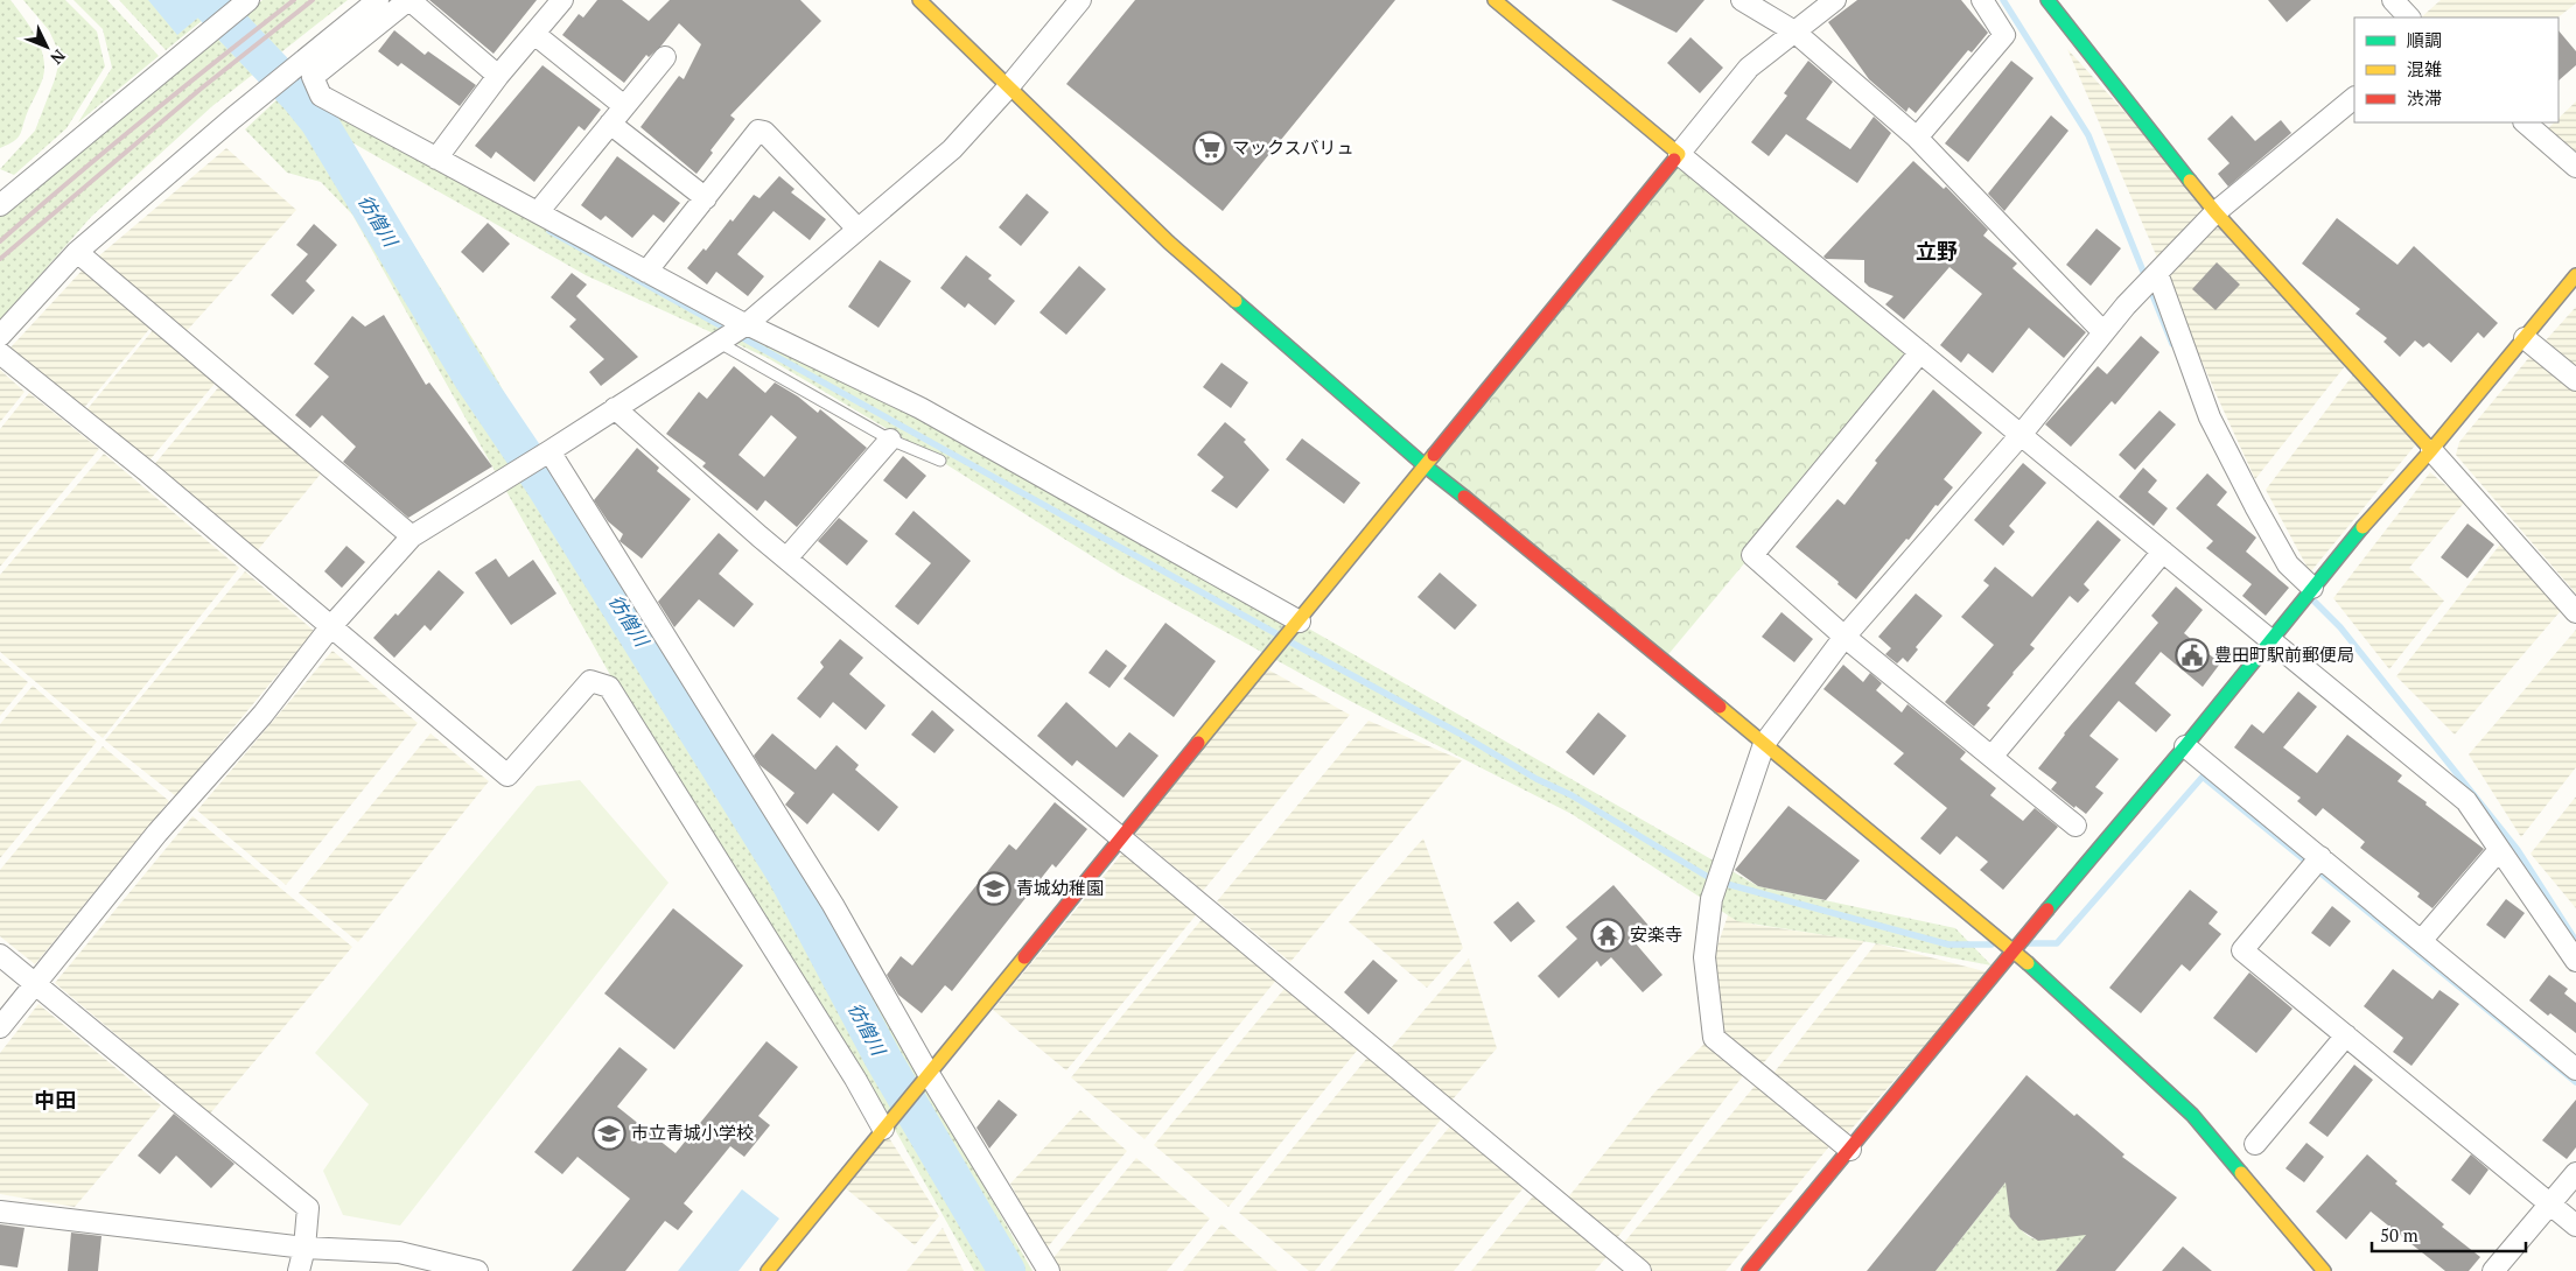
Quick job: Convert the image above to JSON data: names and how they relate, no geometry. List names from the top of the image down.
{
  "districts": ["立野", "中田"],
  "water": ["彷僧川"],
  "places": {
    "supermarket": ["マックスバリュ"],
    "public building": ["豊田町駅前郵便局"],
    "school or university": ["青城幼稚園", "市立青城小学校"],
    "temple": ["安楽寺"]
  },
  "legend": ["順調", "混雑", "渋滞"],
  "scale_bar": "50 m",
  "north": "bottom right"
}
